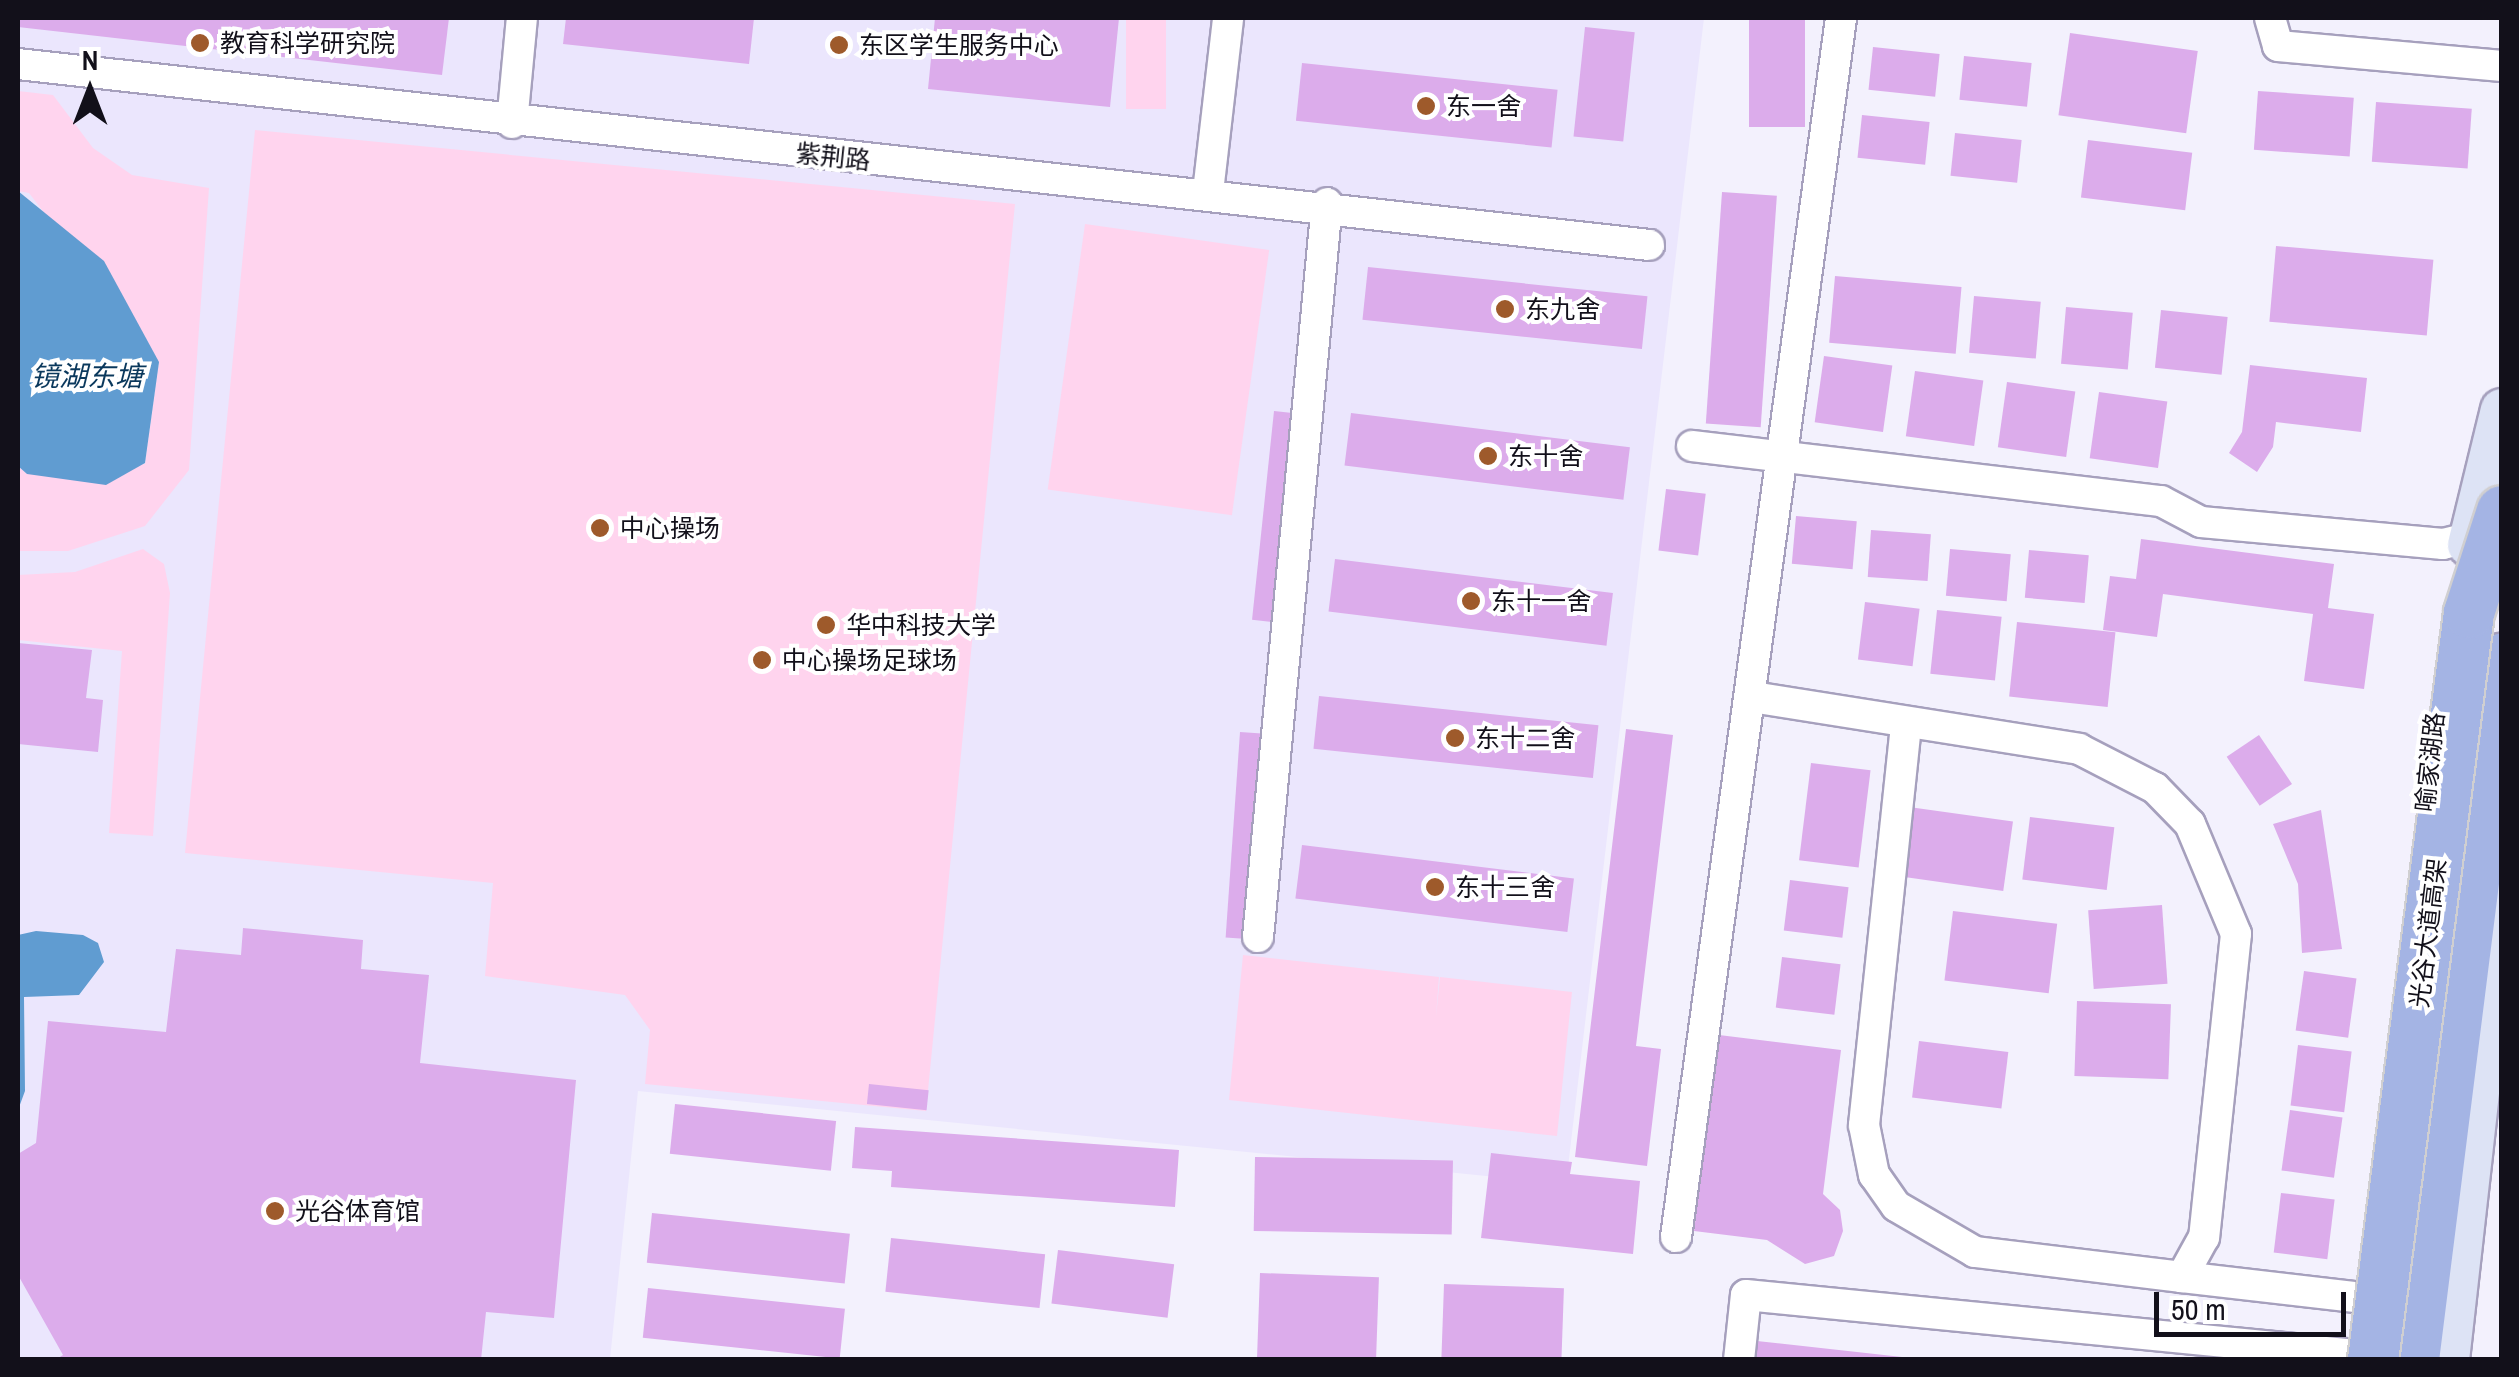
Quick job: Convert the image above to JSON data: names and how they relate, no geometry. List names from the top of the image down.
{
  "streets": {
    "highway": ["光谷大道高架"],
    "main road": ["喻家湖路"],
    "street": ["紫荆路"]
  },
  "crossings": [
    ["喻家湖路", "光谷大道高架"]
  ],
  "water": ["镜湖东塘"],
  "places": [
    "教育科学研究院",
    "东区学生服务中心",
    "东一舍",
    "东九舍",
    "东十舍",
    "中心操场",
    "东十一舍",
    "华中科技大学",
    "中心操场足球场",
    "东十二舍",
    "东十三舍",
    "光谷体育馆"
  ],
  "scale_bar": "50 m",
  "north": "top"
}
